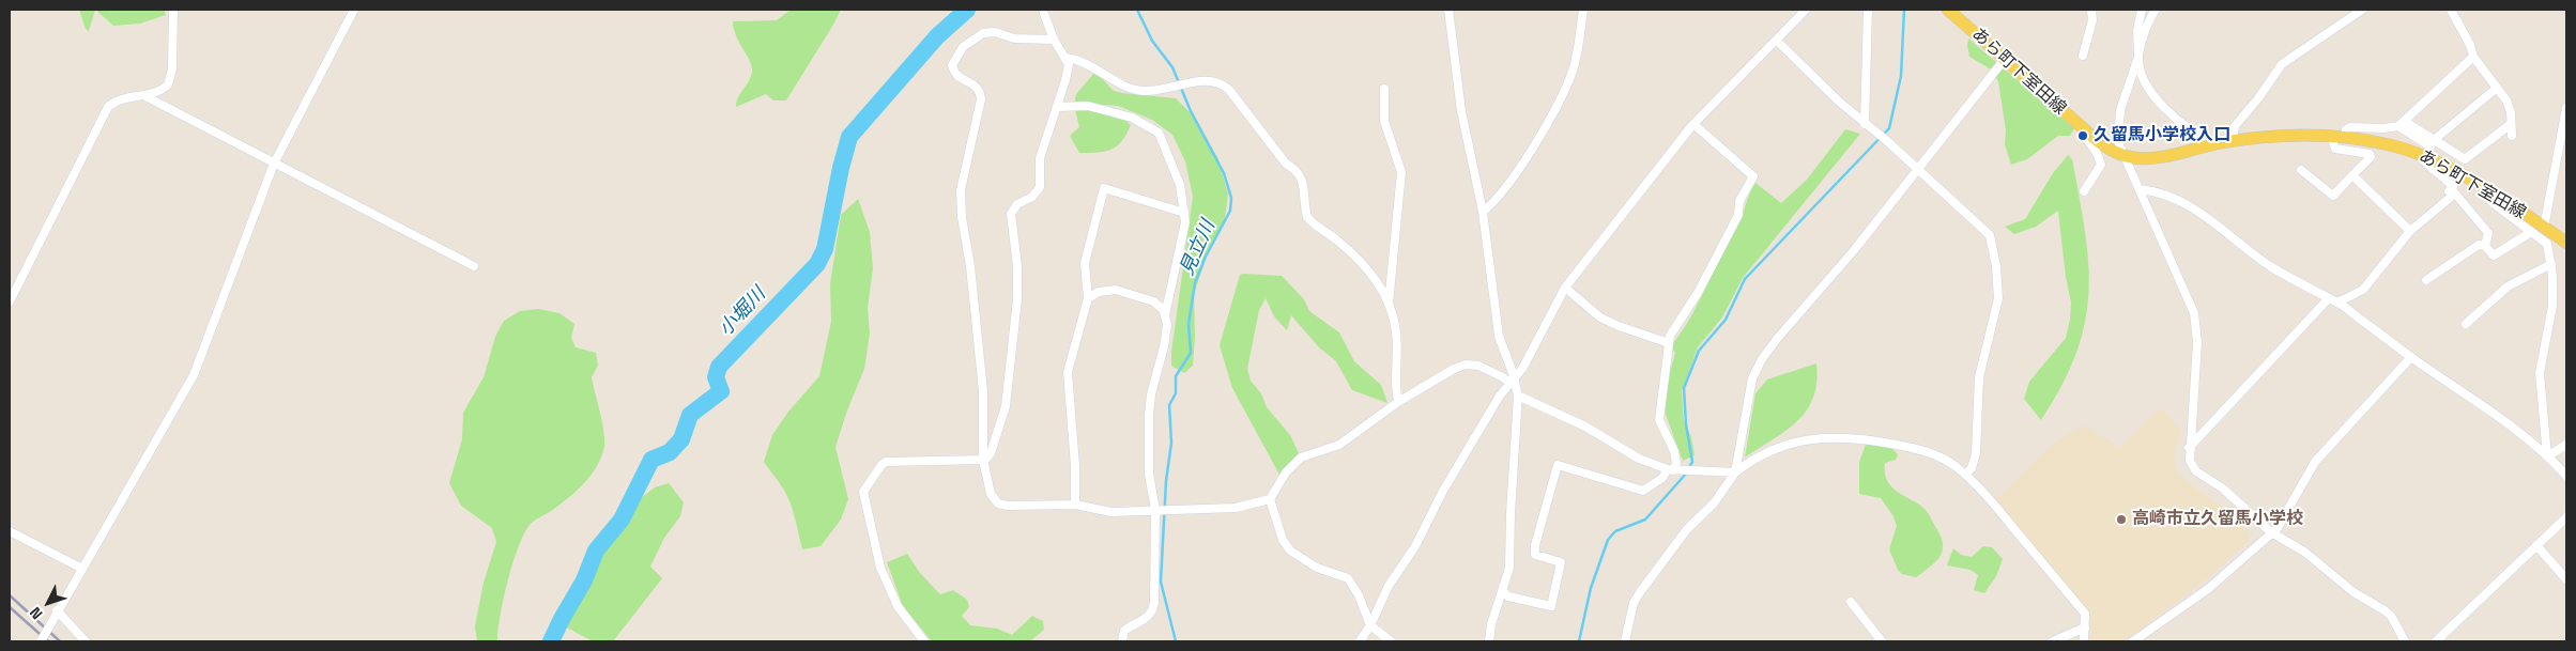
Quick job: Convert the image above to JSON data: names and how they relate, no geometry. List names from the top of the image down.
{
  "streets": {
    "main road": ["あら町下室田線"]
  },
  "water": ["見立川", "小堀川"],
  "places": ["久留馬小学校入口", "高崎市立久留馬小学校"],
  "north": "bottom left"
}
